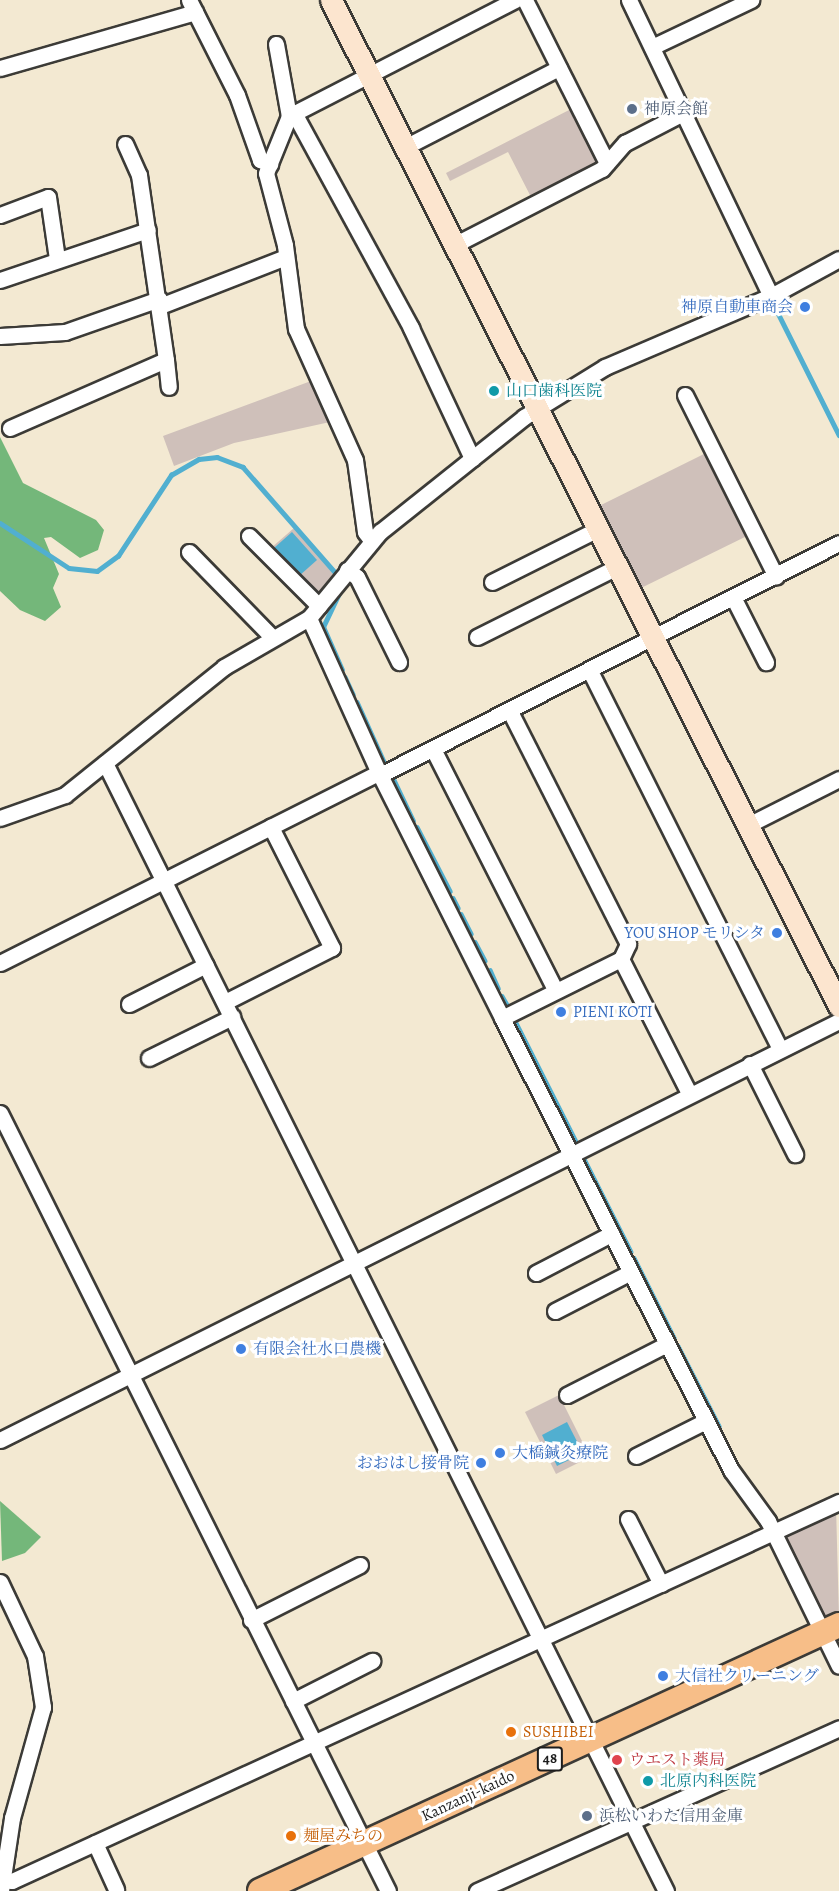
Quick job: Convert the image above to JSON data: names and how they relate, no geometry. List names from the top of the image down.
{
  "streets": {
    "main road": ["48", "Kanzanji-kaido"]
  },
  "places": [
    "神原会館",
    "神原自動車商会",
    "山口歯科医院",
    "YOU SHOP モリシタ",
    "PIENI KOTI",
    "有限会社水口農機",
    "大橋鍼灸療院",
    "おおはし接骨院",
    "大信社クリーニング",
    "SUSHIBEI",
    "ウエスト薬局",
    "北原内科医院",
    "浜松いわた信用金庫",
    "麺屋みちの"
  ]
}
